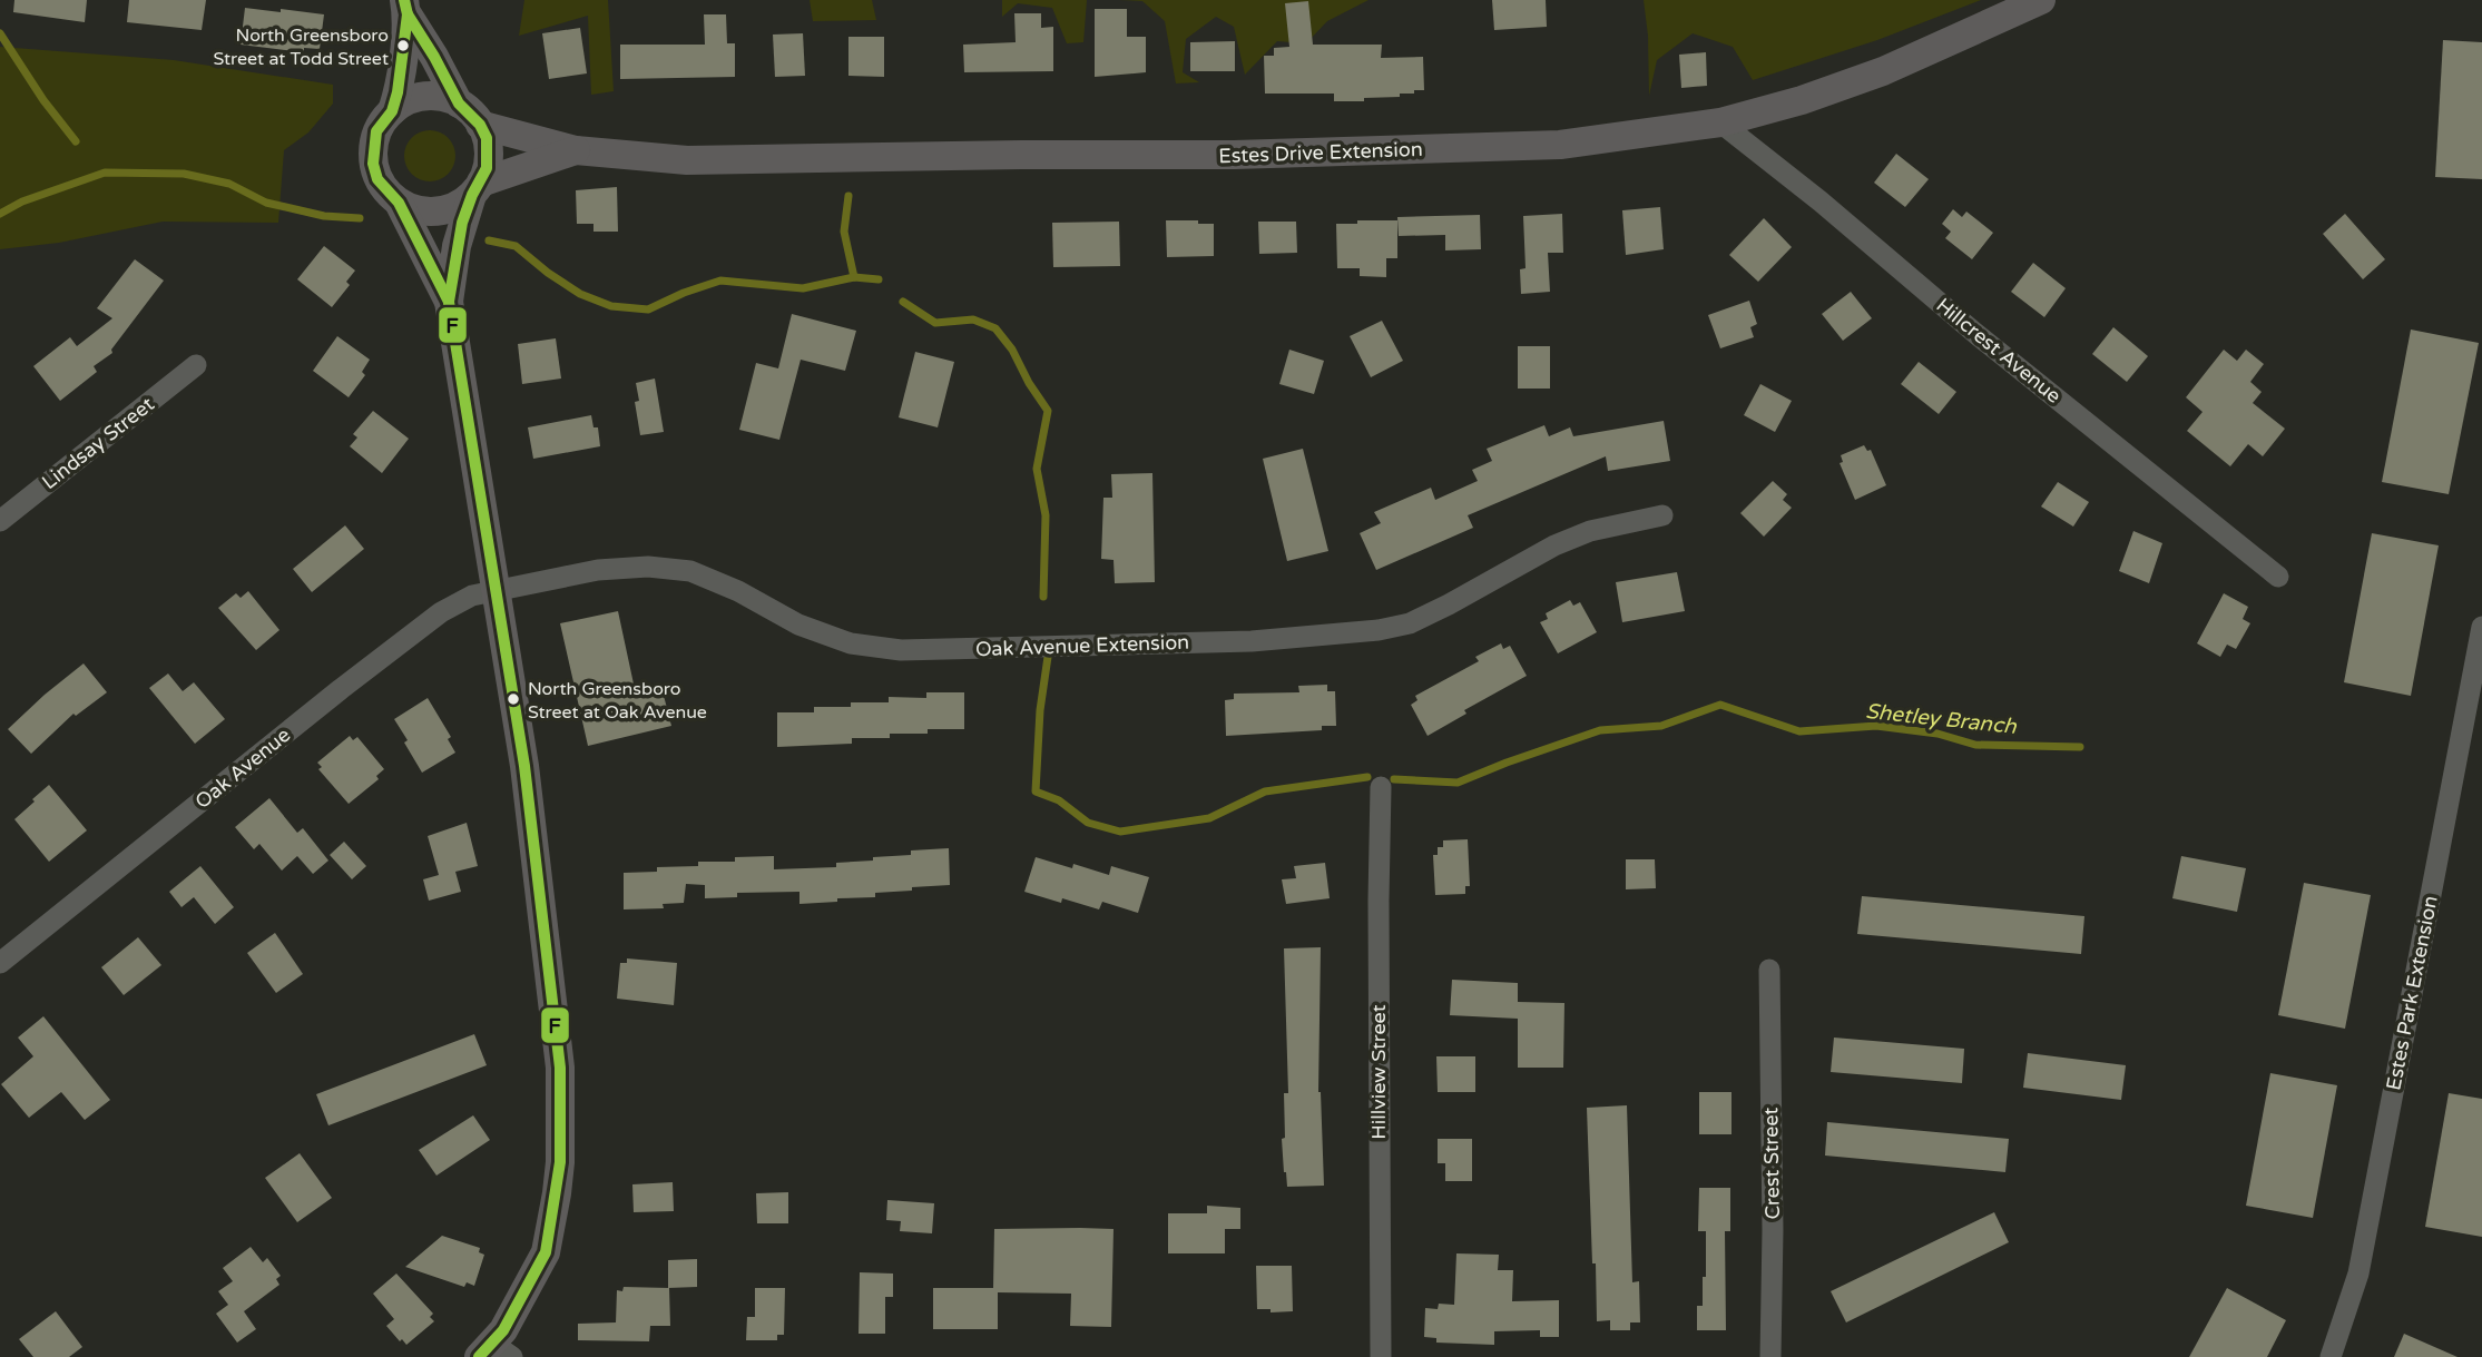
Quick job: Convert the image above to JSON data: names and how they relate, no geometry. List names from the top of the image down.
{
  "streets": {
    "main road": ["Estes Drive Extension"],
    "street": [
      "Hillcrest Avenue",
      "Lindsay Street",
      "Oak Avenue Extension",
      "Oak Avenue",
      "Estes Park Extension",
      "Hillview Street",
      "Crest Street"
    ]
  },
  "crossings": [
    ["Estes Drive Extension", "Hillcrest Avenue"],
    ["Oak Avenue Extension", "Oak Avenue"]
  ],
  "water": ["Shetley Branch"],
  "places": ["North Greensboro Street at Todd Street", "North Greensboro Street at Oak Avenue"],
  "lines": ["transit line F"]
}
